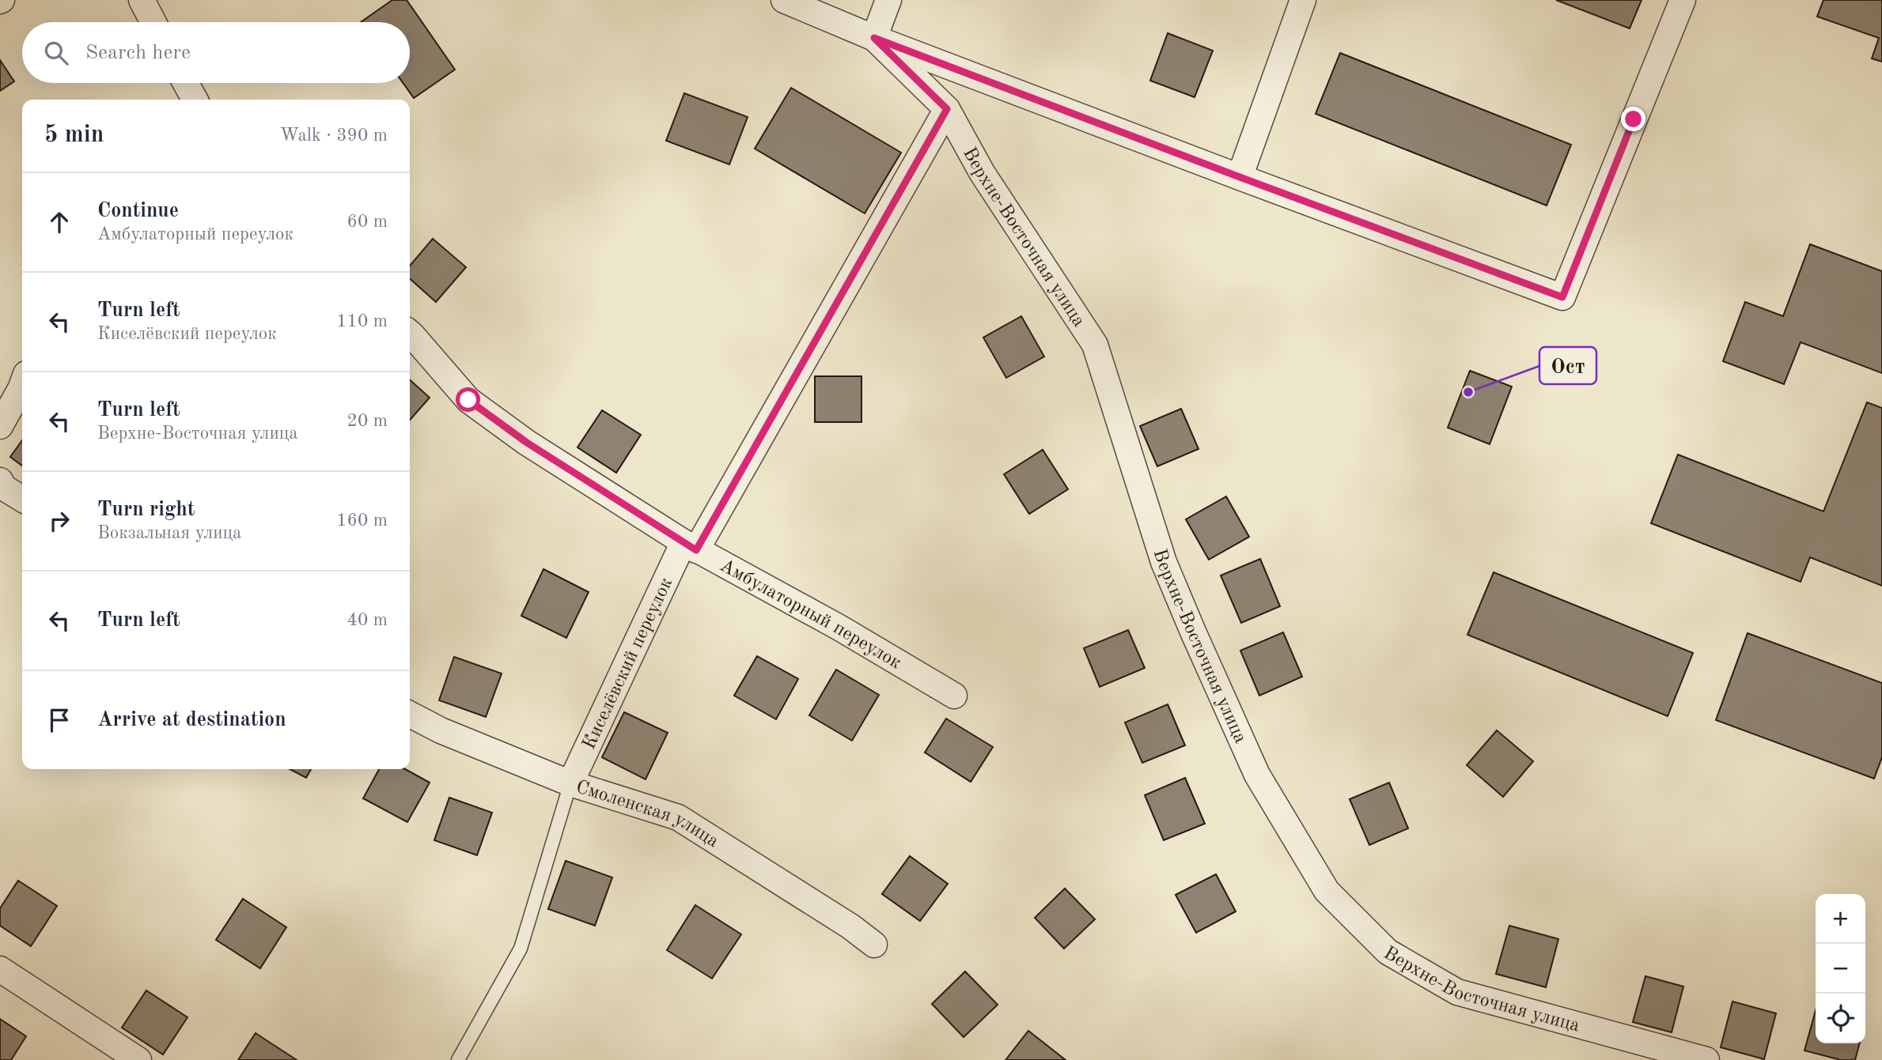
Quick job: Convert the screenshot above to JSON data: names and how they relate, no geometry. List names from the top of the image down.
{
  "streets": {
    "street": [
      "Верхне-Восточная улица",
      "Амбулаторный переулок",
      "Киселёвский переулок",
      "Смоленская улица"
    ]
  },
  "crossings": [
    ["Верхне-Восточная улица", "Киселёвский переулок"],
    ["Амбулаторный переулок", "Киселёвский переулок"],
    ["Киселёвский переулок", "Смоленская улица"]
  ],
  "places": ["Ост"],
  "page": {
    "search": "Search here",
    "heading": ["5 min", "Walk · 390 m"],
    "list": [
      ["Continue", "Амбулаторный переулок", "60 m"],
      ["Turn left", "Киселёвский переулок", "110 m"],
      ["Turn left", "Верхне-Восточная улица", "20 m"],
      ["Turn right", "Вокзальная улица", "160 m"],
      ["Turn left", "40 m"],
      "Arrive at destination"
    ],
    "map_buttons": ["+", "−"]
  }
}
